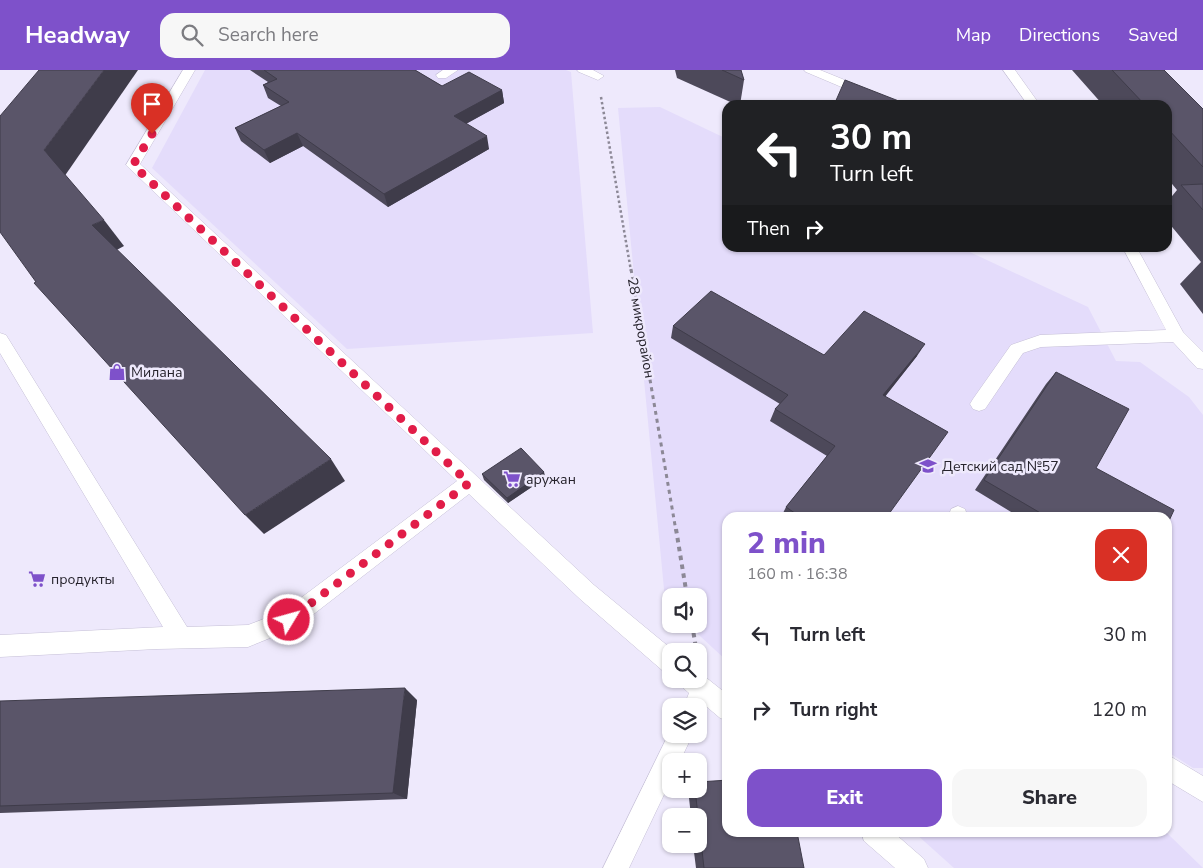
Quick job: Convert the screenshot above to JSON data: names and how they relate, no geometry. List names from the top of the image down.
{
  "streets": {
    "path": ["28 микрорайон"]
  },
  "places": {
    "shop": ["Милана"],
    "school or university": ["Детский сад №57"],
    "supermarket": ["аружан", "продукты"]
  },
  "page": {
    "header": "Headway",
    "search": "Search here",
    "nav": ["Map", "Directions", "Saved"],
    "turn": ["30 m", "Turn left"],
    "then": "Then",
    "heading": ["2 min", "160 m · 16:38"],
    "map_buttons": ["+", "−"],
    "list": [
      {
        "name": "Turn left",
        "value": "30 m"
      },
      {
        "name": "Turn right",
        "value": "120 m"
      }
    ],
    "buttons": ["Exit", "Share"]
  }
}
